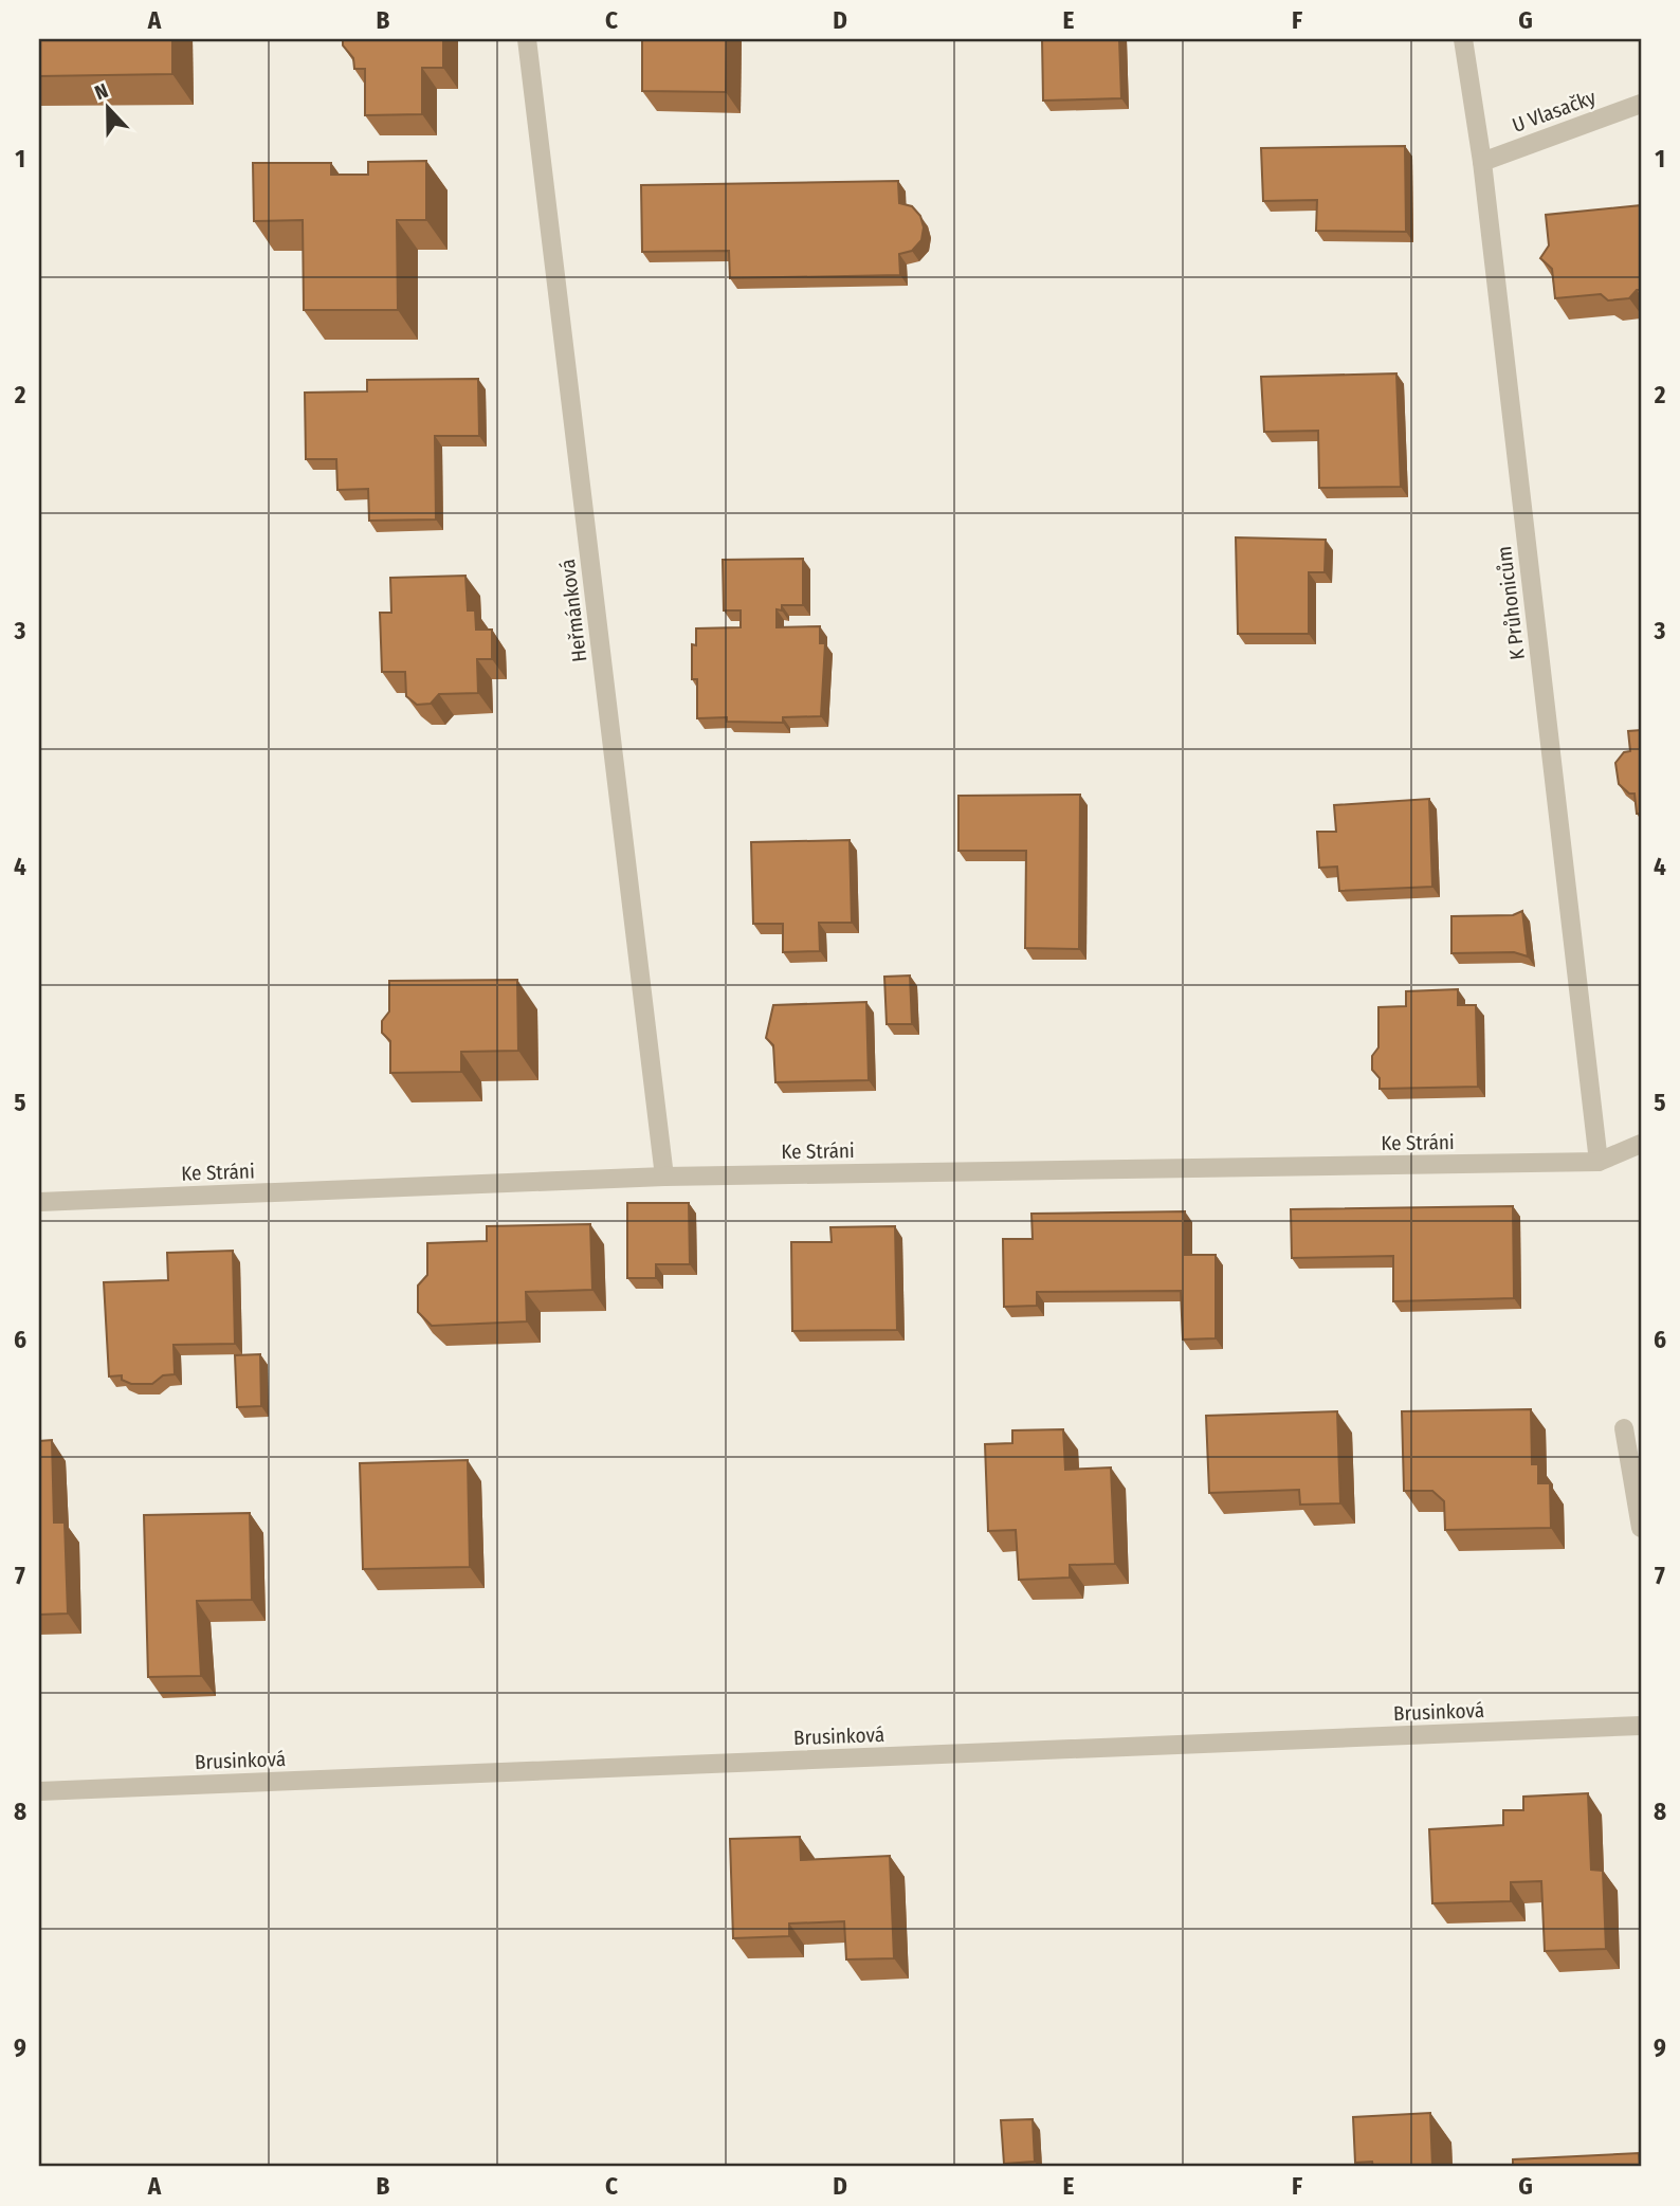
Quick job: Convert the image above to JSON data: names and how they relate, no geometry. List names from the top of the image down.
{
  "streets": {
    "street": [
      "U Vlasačky",
      "K Průhonicům",
      "Heřmánková",
      "Ke Stráni",
      "Brusinková"
    ]
  },
  "crossings": [
    ["U Vlasačky", "K Průhonicům"],
    ["K Průhonicům", "Ke Stráni"],
    ["Heřmánková", "Ke Stráni"]
  ],
  "north": "top",
  "grid": {
    "columns": [
      "A",
      "B",
      "C",
      "D",
      "E",
      "F",
      "G"
    ],
    "rows": [
      "1",
      "2",
      "3",
      "4",
      "5",
      "6",
      "7",
      "8",
      "9"
    ]
  }
}
